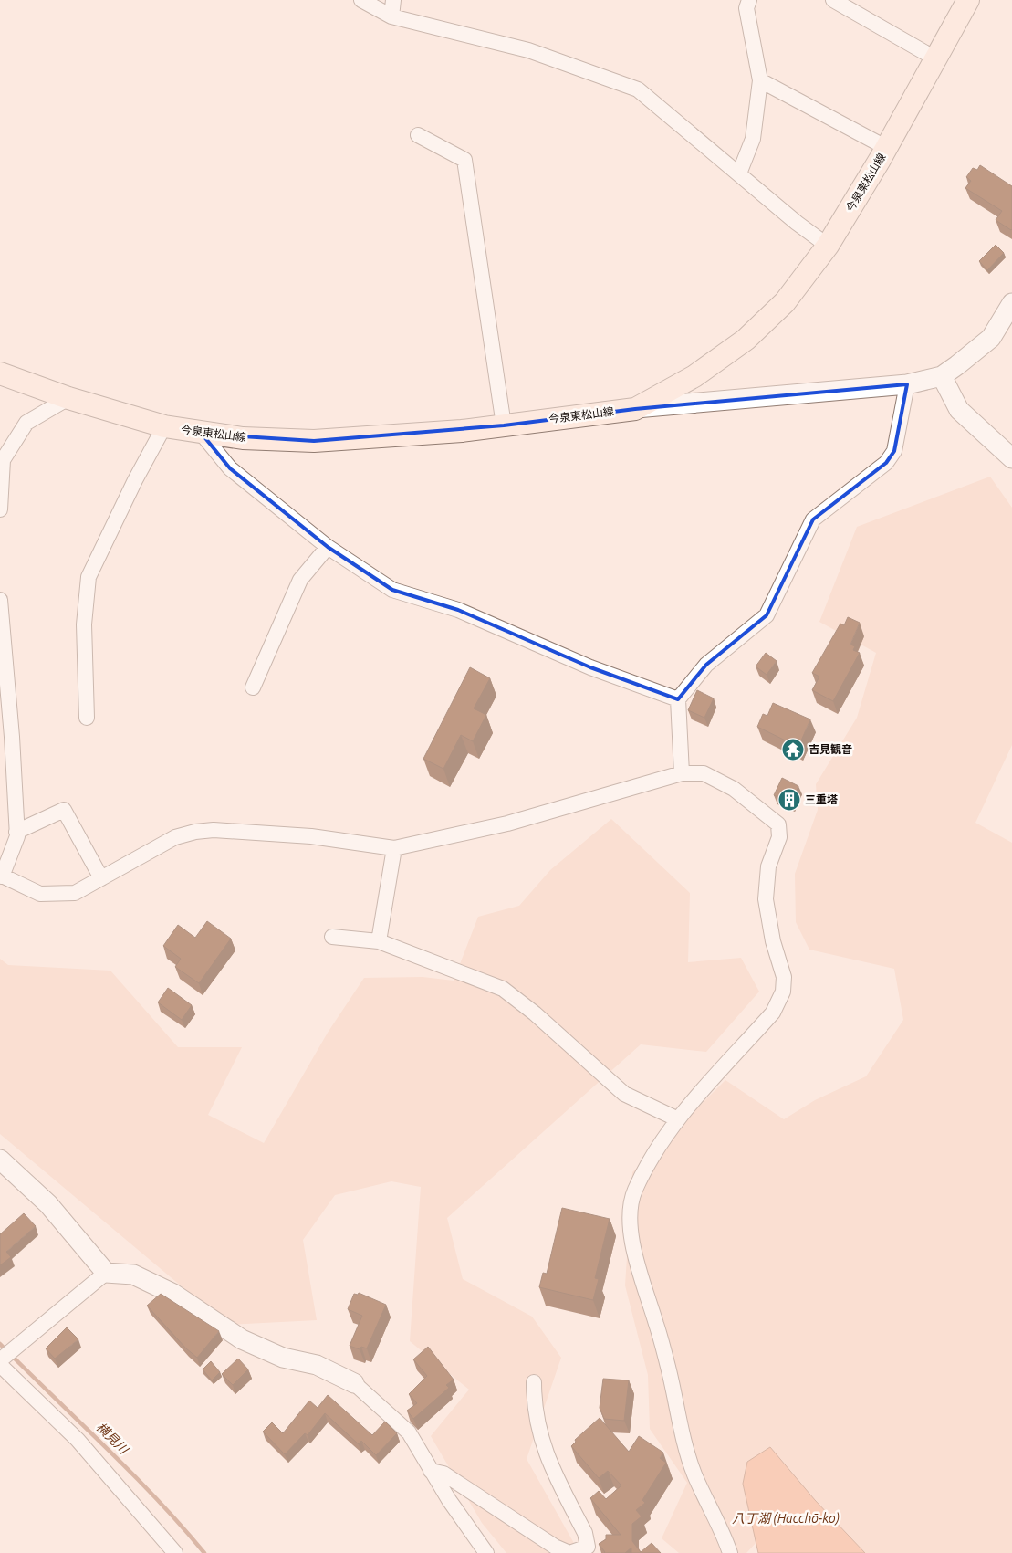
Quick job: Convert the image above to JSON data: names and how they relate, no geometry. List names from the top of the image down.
{
  "streets": {
    "main road": ["今泉東松山線"]
  },
  "water": ["横見川", "八丁湖 (Hacchō-ko)"],
  "places": {
    "temple": ["吉見観音"],
    "building": ["三重塔"]
  }
}
